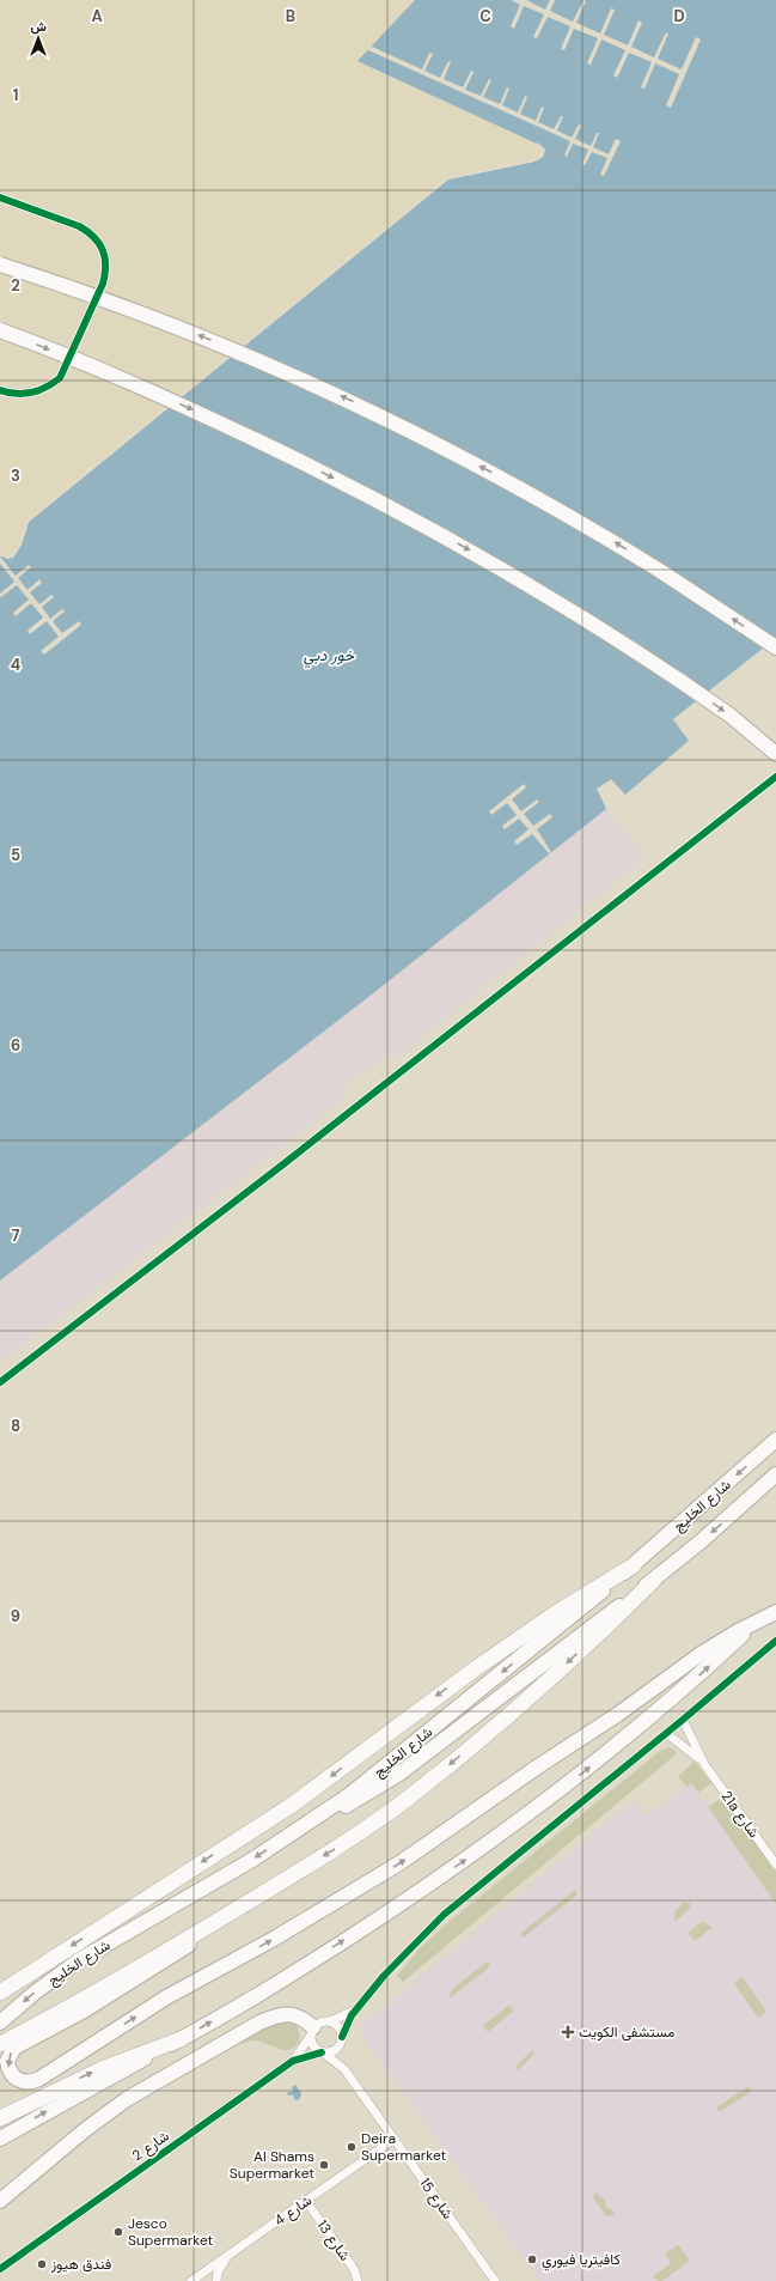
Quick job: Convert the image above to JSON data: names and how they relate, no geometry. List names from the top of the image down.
{
  "streets": {
    "main road": ["شارع الخليج"],
    "street": [
      "21a شارع",
      "شارع 2",
      "شارع 15",
      "شارع 4",
      "شارع 13"
    ]
  },
  "crossings": [
    ["شارع 2", "شارع 15"],
    ["شارع 15", "شارع 4"],
    ["شارع 4", "شارع 13"]
  ],
  "water": ["خور دبي"],
  "places": {
    "health": ["مستشفى الكويت"],
    "other": [
      "Deira Supermarket",
      "Al Shams Supermarket",
      "Jesco Supermarket",
      "كافيتريا فيوري",
      "فندق هيوز"
    ]
  },
  "north": "top",
  "grid": {
    "columns": [
      "A",
      "B",
      "C",
      "D"
    ],
    "rows": [
      "1",
      "2",
      "3",
      "4",
      "5",
      "6",
      "7",
      "8",
      "9"
    ]
  }
}
